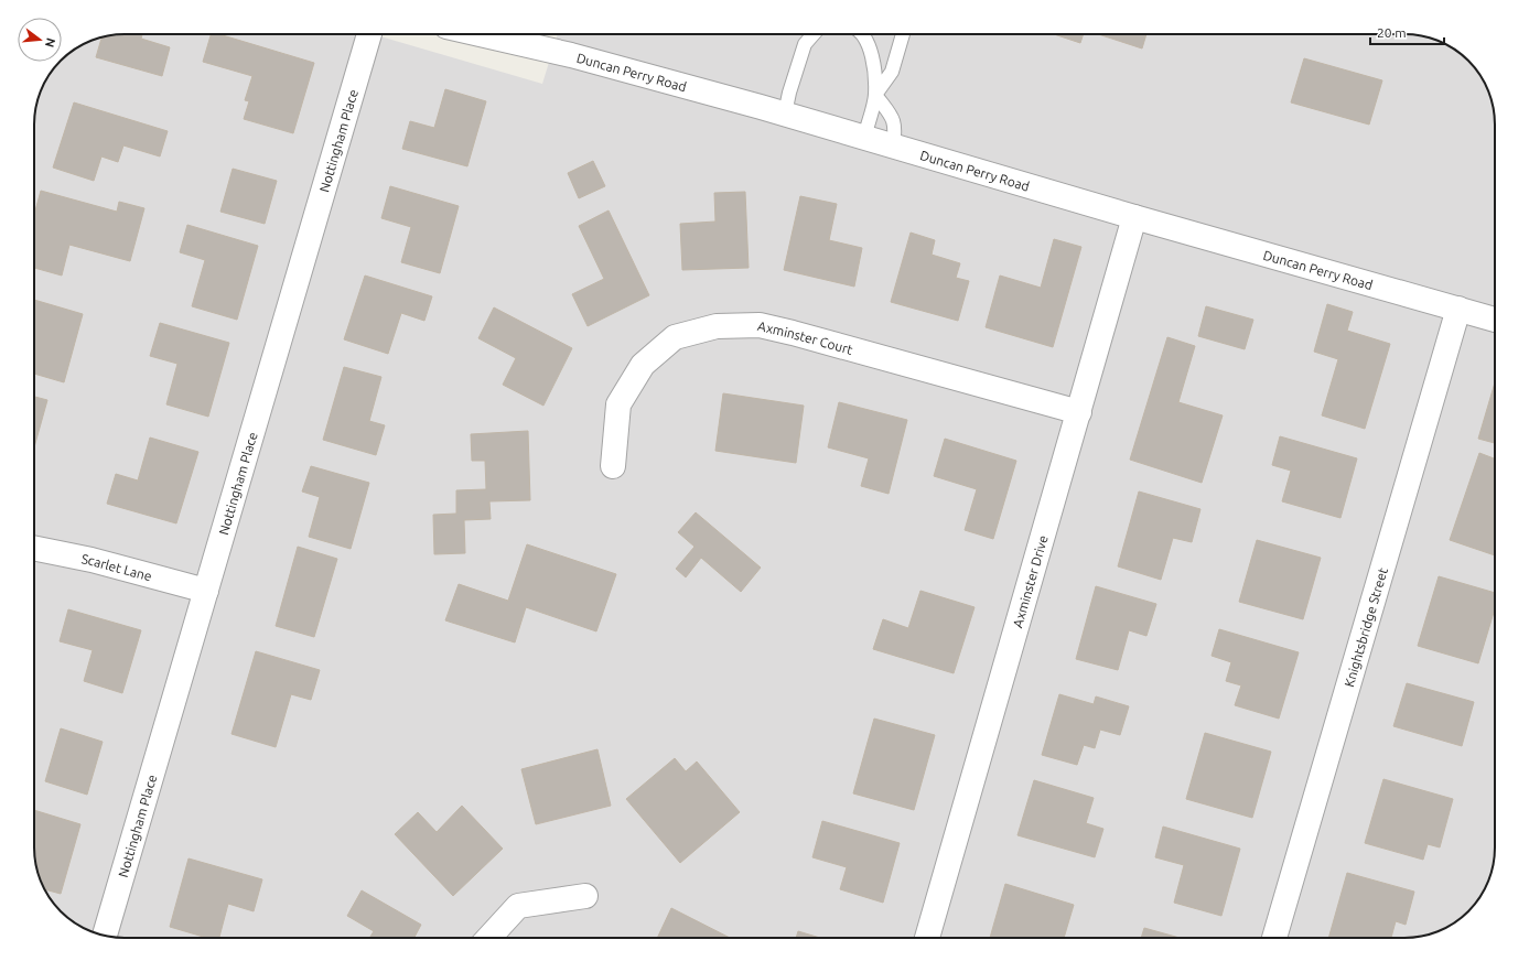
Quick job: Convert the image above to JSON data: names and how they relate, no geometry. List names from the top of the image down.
{
  "streets": {
    "street": [
      "Duncan Perry Road",
      "Nottingham Place",
      "Axminster Court",
      "Scarlet Lane",
      "Axminster Drive",
      "Knightsbridge Street"
    ]
  },
  "crossings": [
    ["Duncan Perry Road", "Axminster Drive"],
    ["Duncan Perry Road", "Knightsbridge Street"],
    ["Nottingham Place", "Scarlet Lane"],
    ["Axminster Court", "Axminster Drive"]
  ],
  "scale_bar": "20 m",
  "north": "right"
}
